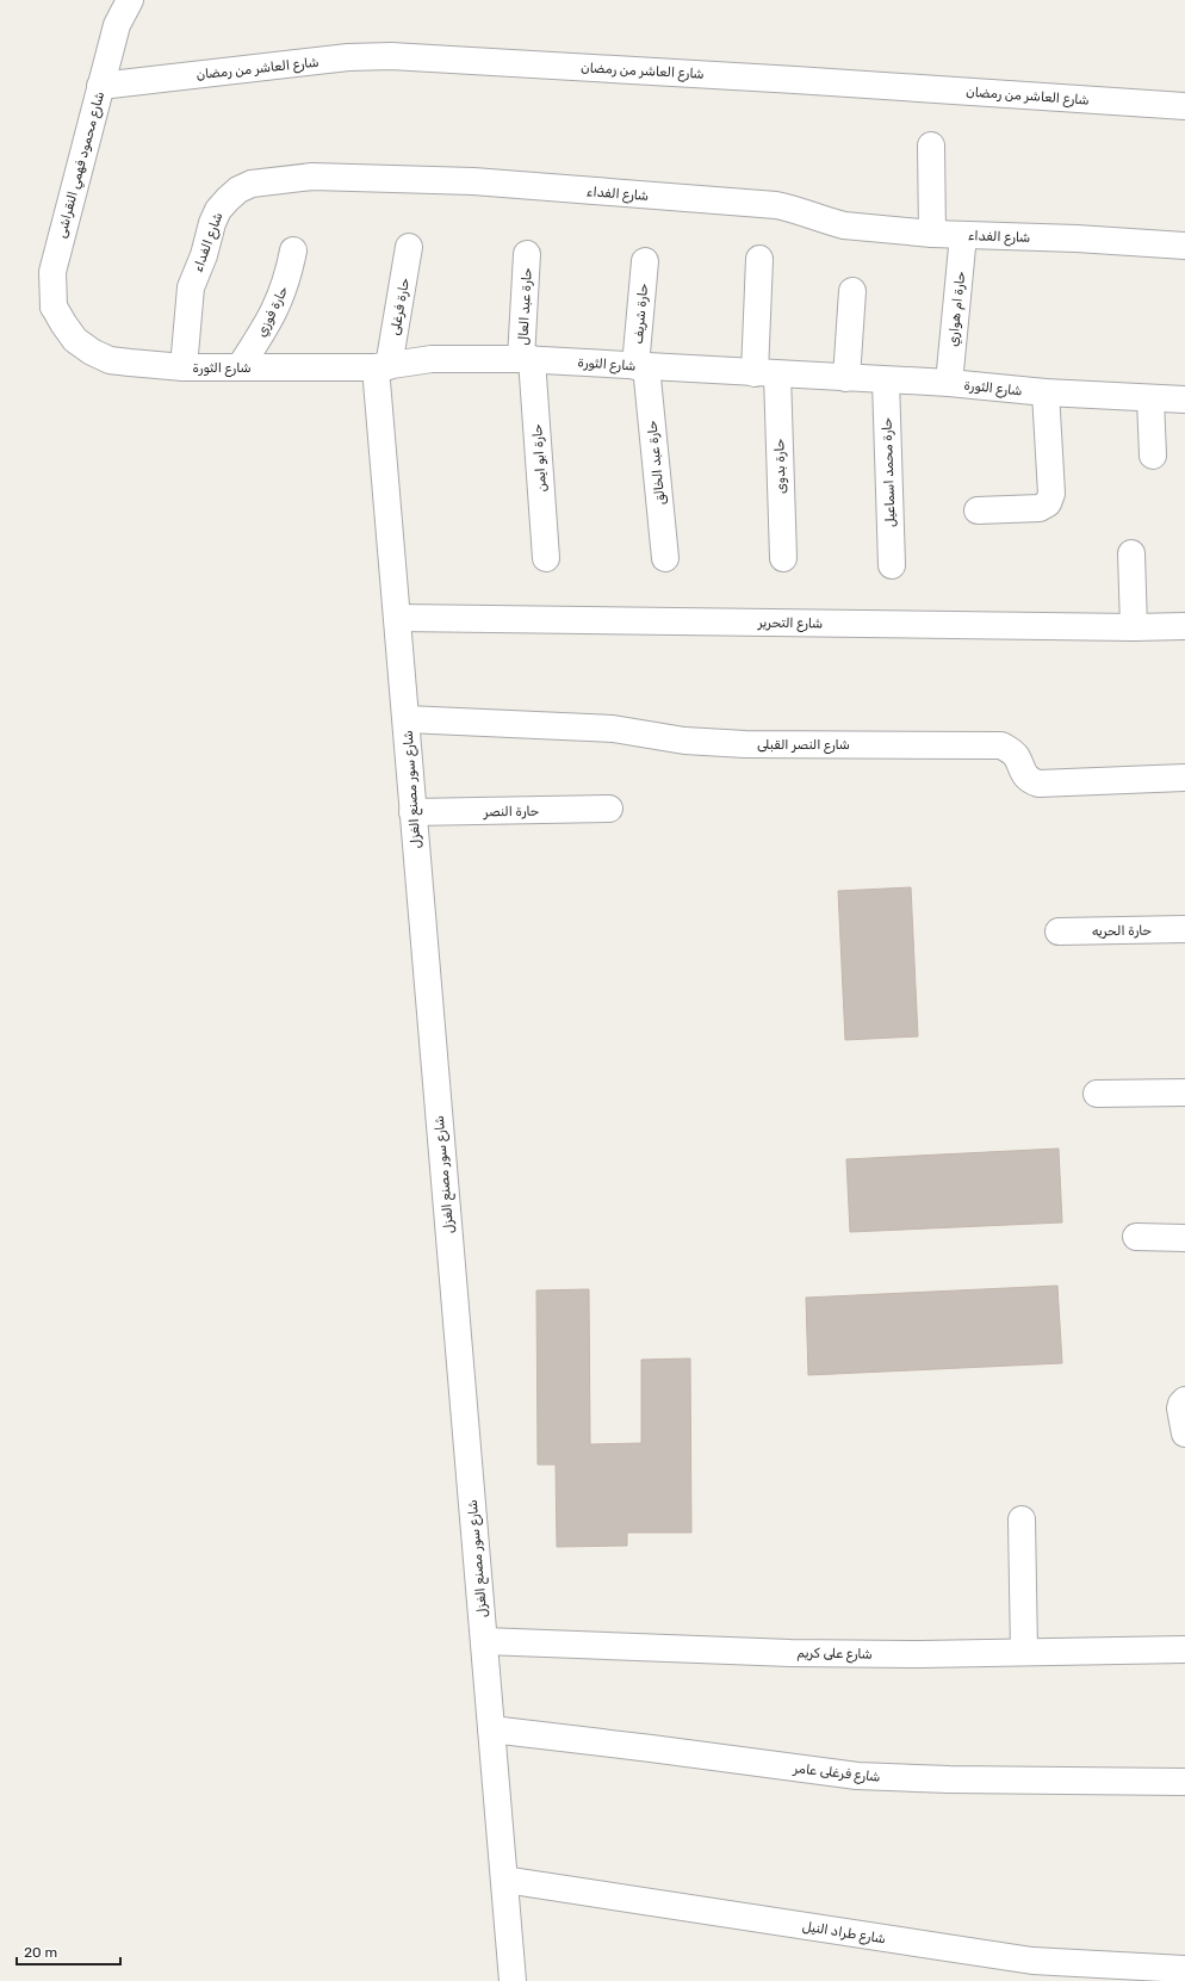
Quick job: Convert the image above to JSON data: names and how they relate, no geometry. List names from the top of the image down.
{
  "streets": {
    "street": [
      "شارع العاشر من رمضان",
      "شارع محمود فهمي النقراشى",
      "شارع الفداء",
      "حارة فرغلى",
      "حارة عبد العال",
      "حارة ام هواري",
      "حارة فوزي",
      "حارة شريف",
      "شارع الثورة",
      "حارة ابو ايمن",
      "حارة عبد الخالق",
      "حارة بدوى",
      "حارة محمد اسماعيل",
      "شارع التحرير",
      "شارع النصر القبلى",
      "شارع سور مصنع الغزل",
      "حارة النصر",
      "حارة الحريه",
      "شارع على كريم",
      "شارع فرغلى عامر",
      "شارع طراد النيل"
    ]
  },
  "crossings": [
    ["شارع العاشر من رمضان", "شارع محمود فهمي النقراشى"],
    ["شارع محمود فهمي النقراشى", "شارع الثورة"],
    ["شارع الفداء", "حارة ام هواري"],
    ["شارع الفداء", "شارع الثورة"],
    ["حارة فرغلى", "شارع الثورة"],
    ["حارة فرغلى", "شارع سور مصنع الغزل"],
    ["حارة عبد العال", "شارع الثورة"],
    ["حارة عبد العال", "حارة ابو ايمن"],
    ["حارة ام هواري", "شارع الثورة"],
    ["حارة فوزي", "شارع الثورة"],
    ["حارة شريف", "شارع الثورة"],
    ["حارة شريف", "حارة عبد الخالق"],
    ["شارع الثورة", "حارة ابو ايمن"],
    ["شارع الثورة", "حارة عبد الخالق"],
    ["شارع الثورة", "حارة بدوى"],
    ["شارع الثورة", "حارة محمد اسماعيل"],
    ["شارع الثورة", "شارع سور مصنع الغزل"],
    ["شارع التحرير", "شارع سور مصنع الغزل"],
    ["شارع النصر القبلى", "شارع سور مصنع الغزل"],
    ["شارع سور مصنع الغزل", "حارة النصر"],
    ["شارع سور مصنع الغزل", "شارع على كريم"],
    ["شارع سور مصنع الغزل", "شارع فرغلى عامر"],
    ["شارع سور مصنع الغزل", "شارع طراد النيل"]
  ],
  "scale_bar": "20 m"
}
